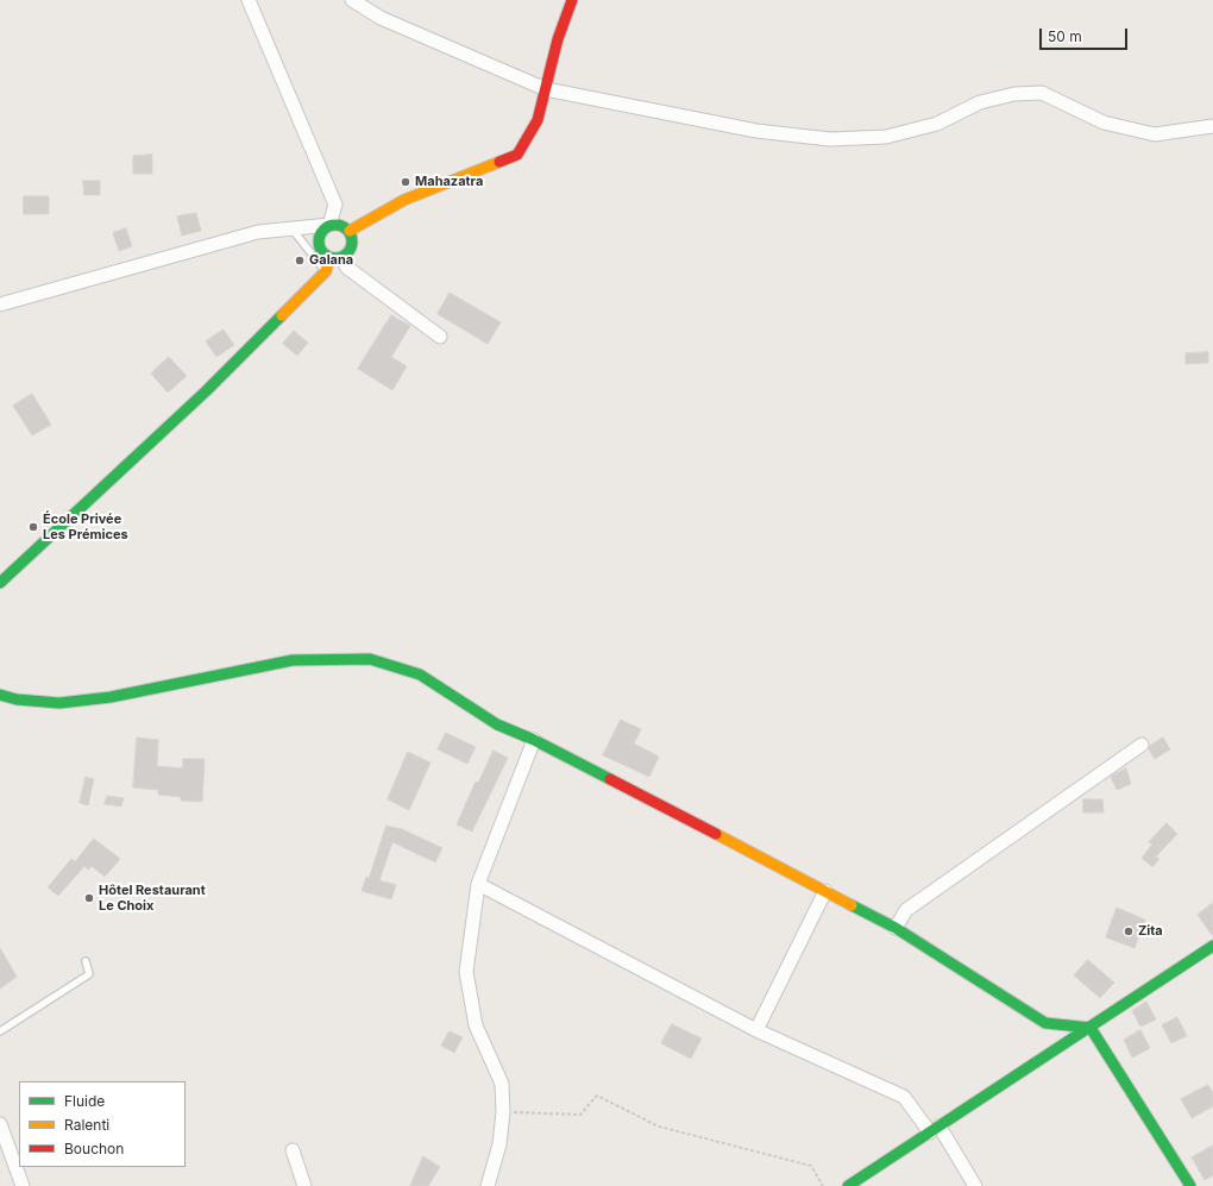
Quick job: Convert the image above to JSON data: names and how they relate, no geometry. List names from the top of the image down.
{
  "places": [
    "Mahazatra",
    "Galana",
    "École Privée Les Prémices",
    "Hôtel Restaurant Le Choix",
    "Zita"
  ],
  "legend": ["Fluide", "Ralenti", "Bouchon"],
  "scale_bar": "50 m"
}
